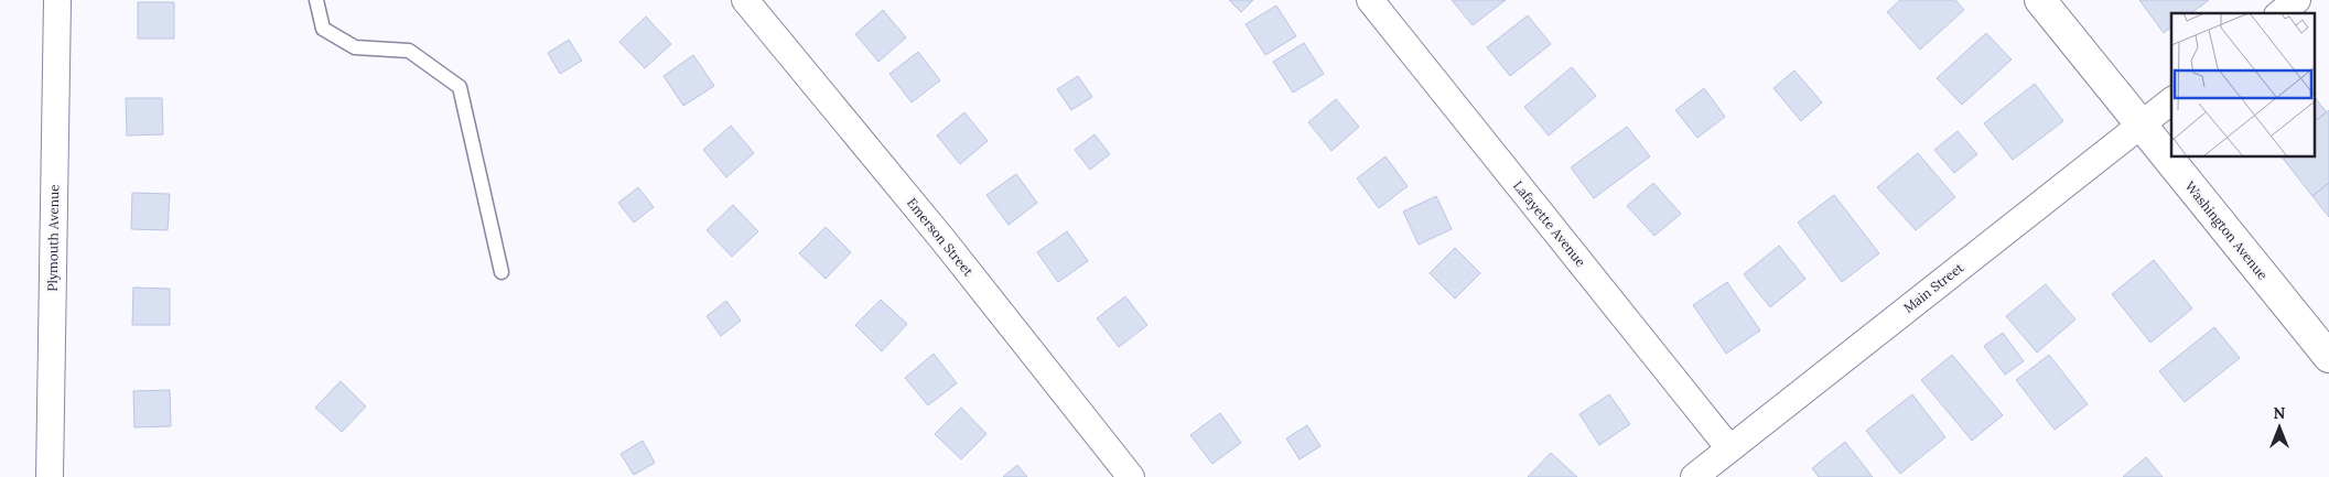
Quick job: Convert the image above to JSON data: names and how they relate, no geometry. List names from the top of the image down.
{
  "streets": {
    "main road": ["Washington Avenue"],
    "street": [
      "Lafayette Avenue",
      "Emerson Street",
      "Plymouth Avenue",
      "Main Street"
    ]
  },
  "crossings": [
    ["Lafayette Avenue", "Main Street"],
    ["Washington Avenue", "Main Street"]
  ],
  "north": "top"
}
